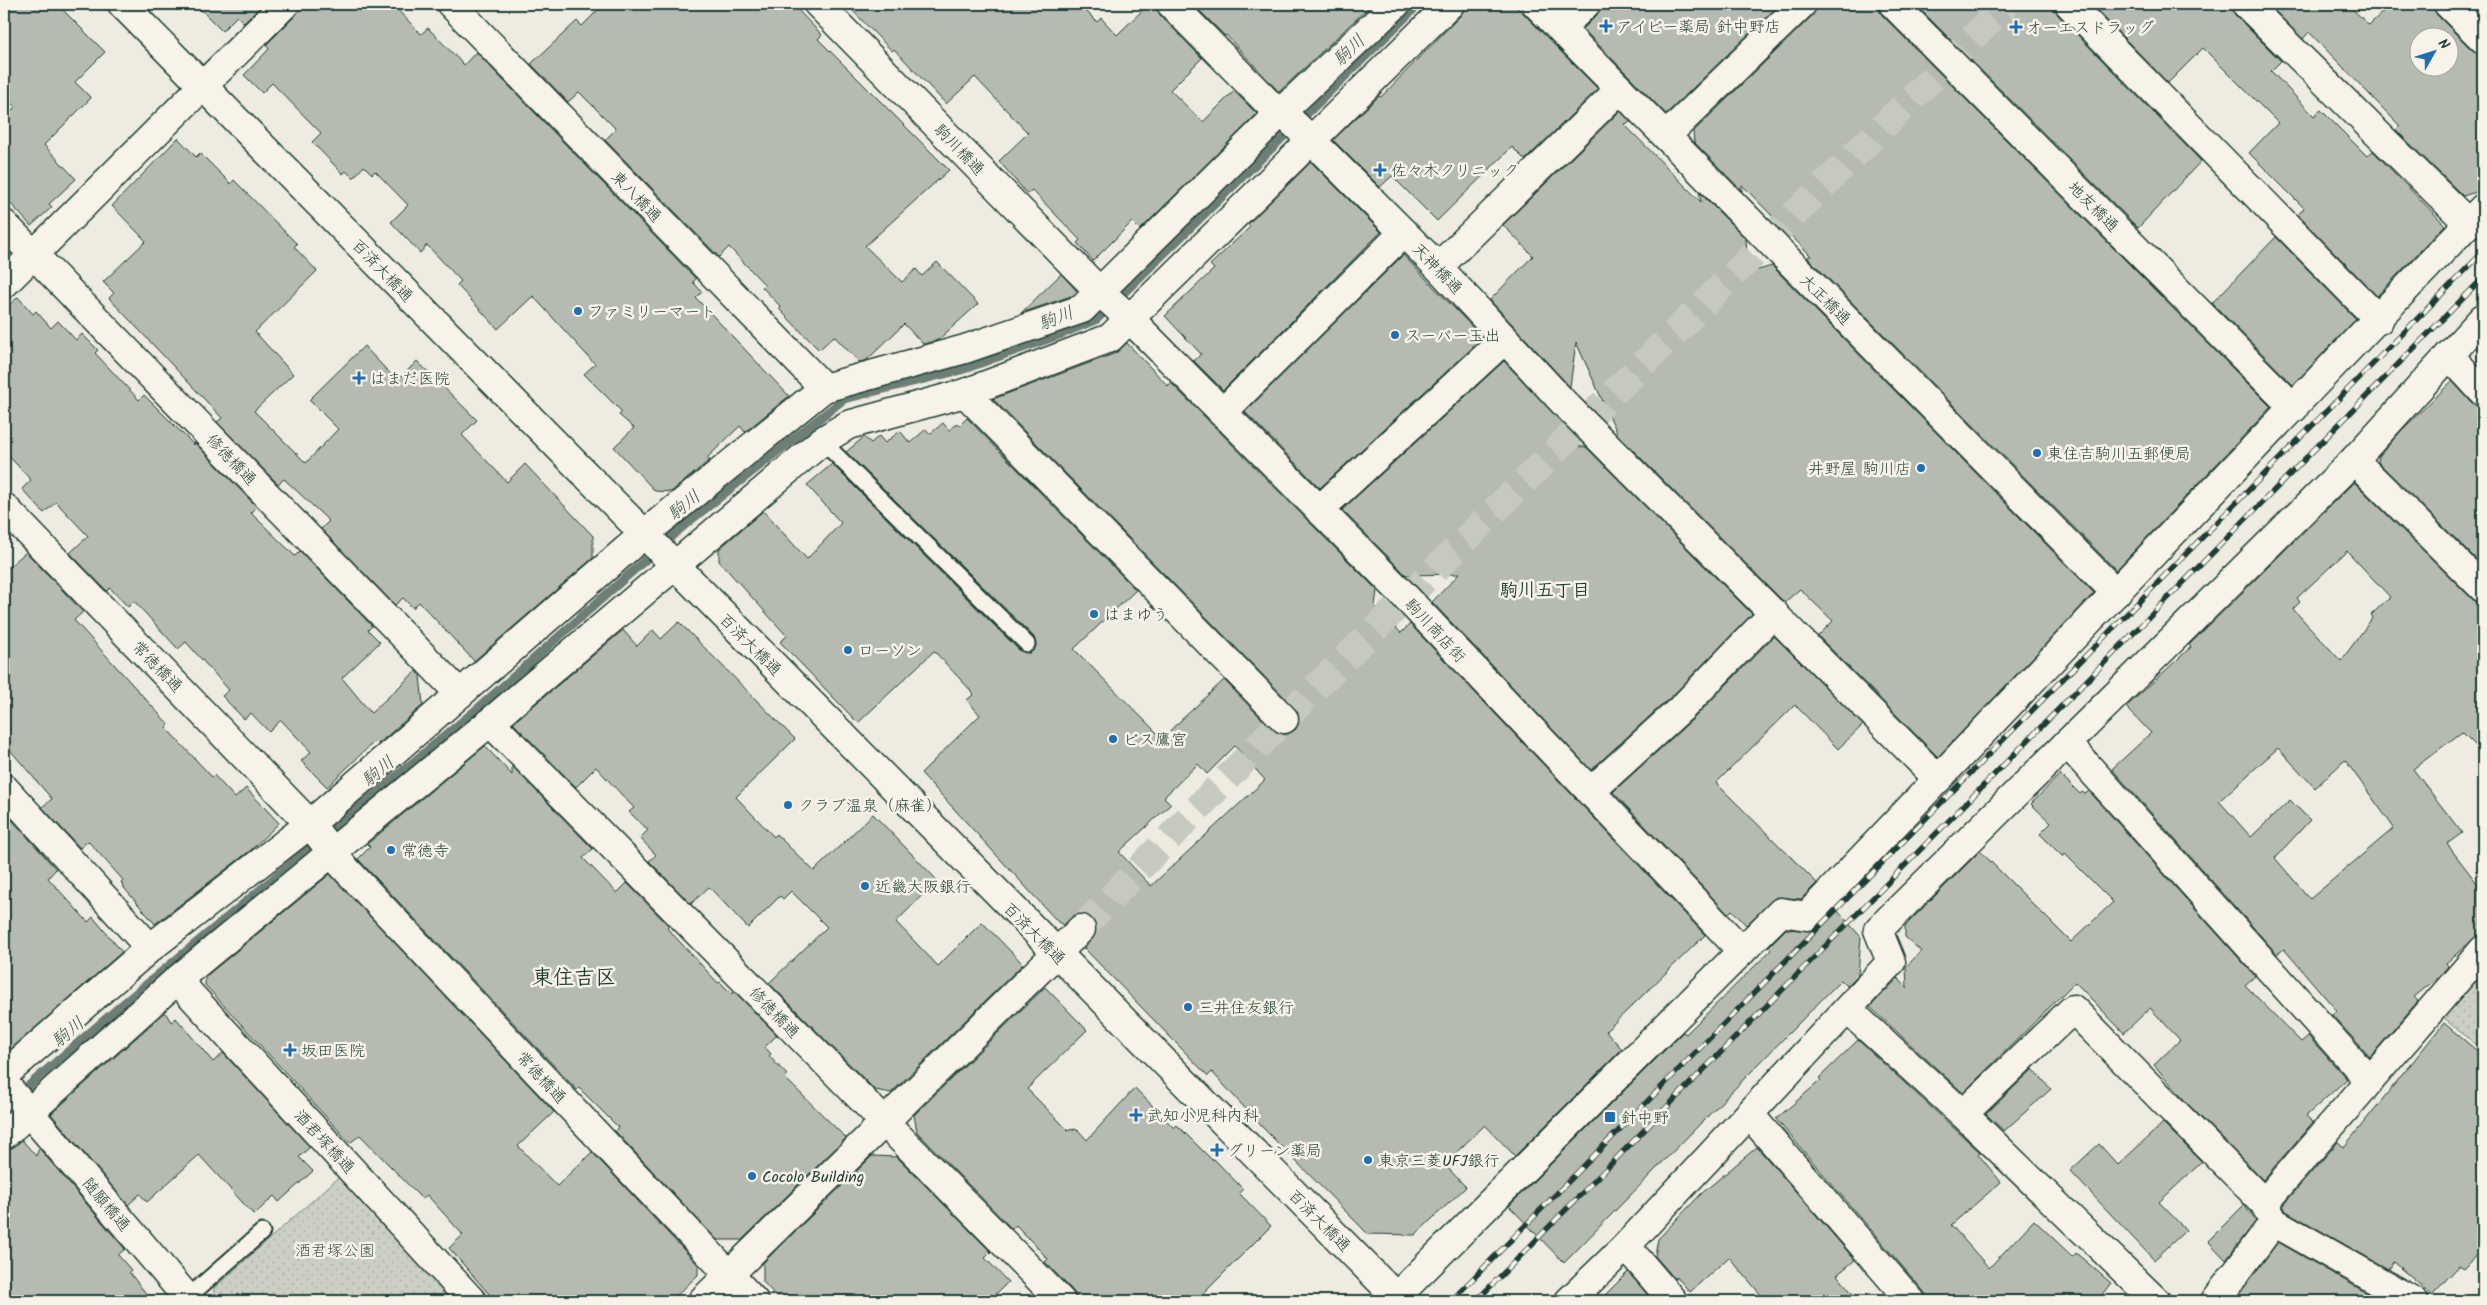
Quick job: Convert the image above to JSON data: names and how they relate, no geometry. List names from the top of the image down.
{
  "streets": {
    "street": [
      "駒川橋通",
      "東八橋通",
      "地友橋通",
      "天神橋通",
      "百済大橋通",
      "大正橋通",
      "修徳橋通",
      "駒川商店街",
      "常徳橋通",
      "酒君塚橋通",
      "随願橋通"
    ]
  },
  "crossings": [
    ["駒川橋通", "駒川商店街"]
  ],
  "districts": ["駒川五丁目", "東住吉区"],
  "water": ["駒川"],
  "parks": ["酒君塚公園"],
  "places": {
    "health": [
      "アイビー薬局 針中野店",
      "オーエスドラッグ",
      "佐々木クリニック",
      "はまだ医院",
      "坂田医院",
      "武知小児科内科",
      "グリーン薬局"
    ],
    "other": [
      "ファミリーマート",
      "スーパー玉出",
      "東住吉駒川五郵便局",
      "井野屋 駒川店",
      "はまゆう",
      "ローソン",
      "ビス鷹宮",
      "クラブ温泉（麻雀）",
      "常徳寺",
      "近畿大阪銀行",
      "三井住友銀行",
      "東京三菱UFJ銀行",
      "Cocolo Building"
    ],
    "transit": ["針中野"]
  },
  "north": "top right"
}
